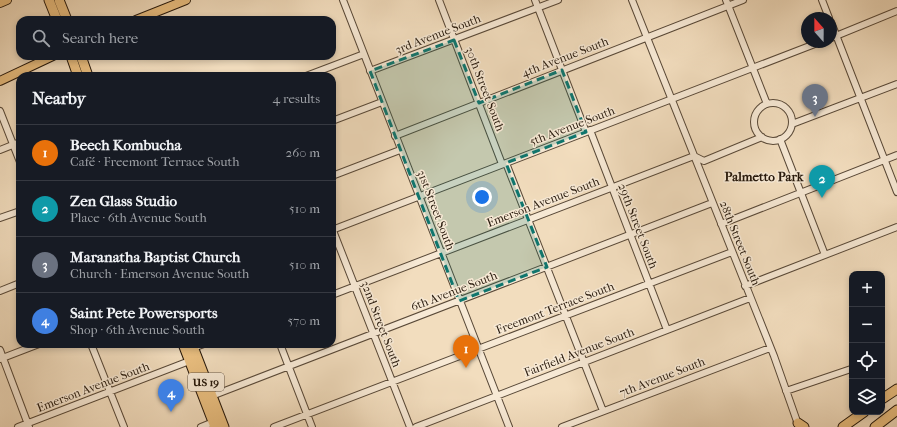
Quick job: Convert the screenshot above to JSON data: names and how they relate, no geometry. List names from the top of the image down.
{
  "streets": {
    "highway": ["US 19"],
    "street": [
      "3rd Avenue South",
      "4th Avenue South",
      "30th Street South",
      "5th Avenue South",
      "Emerson Avenue South",
      "31st Street South",
      "29th Street South",
      "28th Street South",
      "6th Avenue South",
      "Freemont Terrace South",
      "32nd Street South",
      "Fairfield Avenue South",
      "7th Avenue South"
    ]
  },
  "crossings": [
    ["3rd Avenue South", "30th Street South"],
    ["3rd Avenue South", "31st Street South"],
    ["3rd Avenue South", "29th Street South"],
    ["4th Avenue South", "30th Street South"],
    ["4th Avenue South", "31st Street South"],
    ["4th Avenue South", "29th Street South"],
    ["4th Avenue South", "28th Street South"],
    ["30th Street South", "5th Avenue South"],
    ["30th Street South", "Emerson Avenue South"],
    ["30th Street South", "6th Avenue South"],
    ["30th Street South", "Freemont Terrace South"],
    ["30th Street South", "Fairfield Avenue South"],
    ["30th Street South", "7th Avenue South"],
    ["5th Avenue South", "31st Street South"],
    ["5th Avenue South", "29th Street South"],
    ["5th Avenue South", "28th Street South"],
    ["Emerson Avenue South", "31st Street South"],
    ["Emerson Avenue South", "29th Street South"],
    ["Emerson Avenue South", "28th Street South"],
    ["Emerson Avenue South", "32nd Street South"],
    ["Emerson Avenue South", "US 19"],
    ["31st Street South", "6th Avenue South"],
    ["31st Street South", "Freemont Terrace South"],
    ["31st Street South", "Fairfield Avenue South"],
    ["29th Street South", "6th Avenue South"],
    ["29th Street South", "Freemont Terrace South"],
    ["29th Street South", "Fairfield Avenue South"],
    ["28th Street South", "6th Avenue South"],
    ["28th Street South", "Freemont Terrace South"],
    ["28th Street South", "Fairfield Avenue South"],
    ["28th Street South", "7th Avenue South"],
    ["6th Avenue South", "32nd Street South"],
    ["6th Avenue South", "US 19"],
    ["Freemont Terrace South", "32nd Street South"]
  ],
  "districts": ["Palmetto Park"],
  "north": "top",
  "page": {
    "search": "Search here",
    "heading": ["Nearby", "4 results"],
    "pins": [
      "3",
      "2",
      "1",
      "4"
    ],
    "list": [
      {
        "mark": "1",
        "name": "Beech Kombucha",
        "note": "Café · Freemont Terrace South",
        "value": "260 m"
      },
      {
        "mark": "2",
        "name": "Zen Glass Studio",
        "note": "Place · 6th Avenue South",
        "value": "510 m"
      },
      {
        "mark": "3",
        "name": "Maranatha Baptist Church",
        "note": "Church · Emerson Avenue South",
        "value": "510 m"
      },
      {
        "mark": "4",
        "name": "Saint Pete Powersports",
        "note": "Shop · 6th Avenue South",
        "value": "570 m"
      }
    ],
    "map_buttons": ["+", "−"]
  }
}
